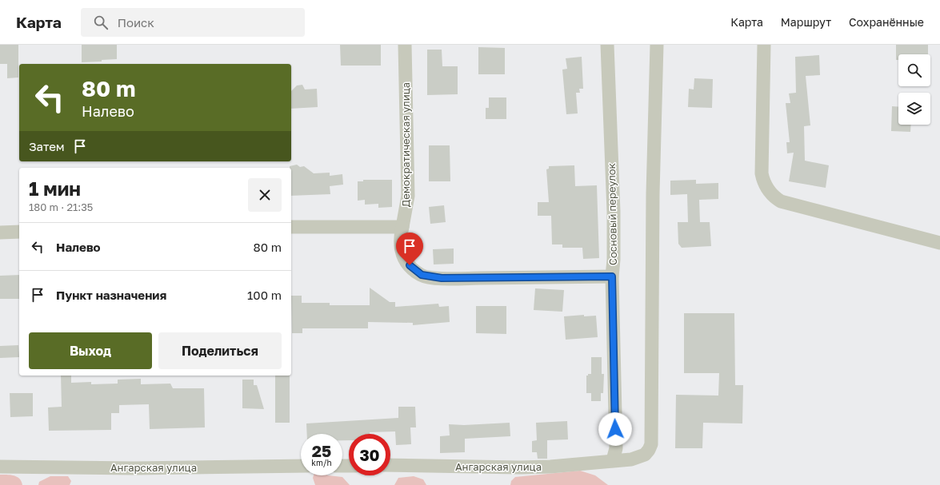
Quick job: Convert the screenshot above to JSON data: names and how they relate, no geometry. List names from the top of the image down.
{
  "streets": {
    "street": ["Демократическая улица", "Сосновый переулок", "Ангарская улица"]
  },
  "crossings": [
    ["Демократическая улица", "Сосновый переулок"],
    ["Сосновый переулок", "Ангарская улица"]
  ],
  "page": {
    "header": "Карта",
    "search": "Поиск",
    "nav": ["Карта", "Маршрут", "Сохранённые"],
    "turn": ["80 m", "Налево"],
    "then": "Затем",
    "heading": ["1 мин", "180 m · 21:35"],
    "list": [
      {
        "name": "Налево",
        "value": "80 m"
      },
      {
        "name": "Пункт назначения",
        "value": "100 m"
      }
    ],
    "buttons": ["Выход", "Поделиться"],
    "speed": "25 km/h",
    "limit": "30"
  }
}
